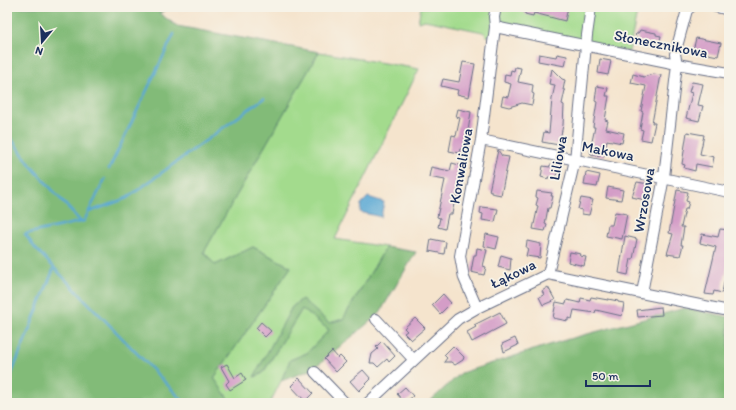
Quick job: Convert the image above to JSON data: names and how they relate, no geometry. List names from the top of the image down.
{
  "streets": {
    "street": [
      "Słonecznikowa",
      "Makowa",
      "Liliowa",
      "Konwaliowa",
      "Wrzosowa",
      "Łąkowa"
    ]
  },
  "crossings": [
    ["Słonecznikowa", "Liliowa"],
    ["Słonecznikowa", "Konwaliowa"],
    ["Słonecznikowa", "Wrzosowa"],
    ["Makowa", "Liliowa"],
    ["Makowa", "Konwaliowa"],
    ["Makowa", "Wrzosowa"],
    ["Liliowa", "Łąkowa"],
    ["Konwaliowa", "Łąkowa"],
    ["Wrzosowa", "Łąkowa"]
  ],
  "scale_bar": "50 m",
  "north": "bottom"
}
